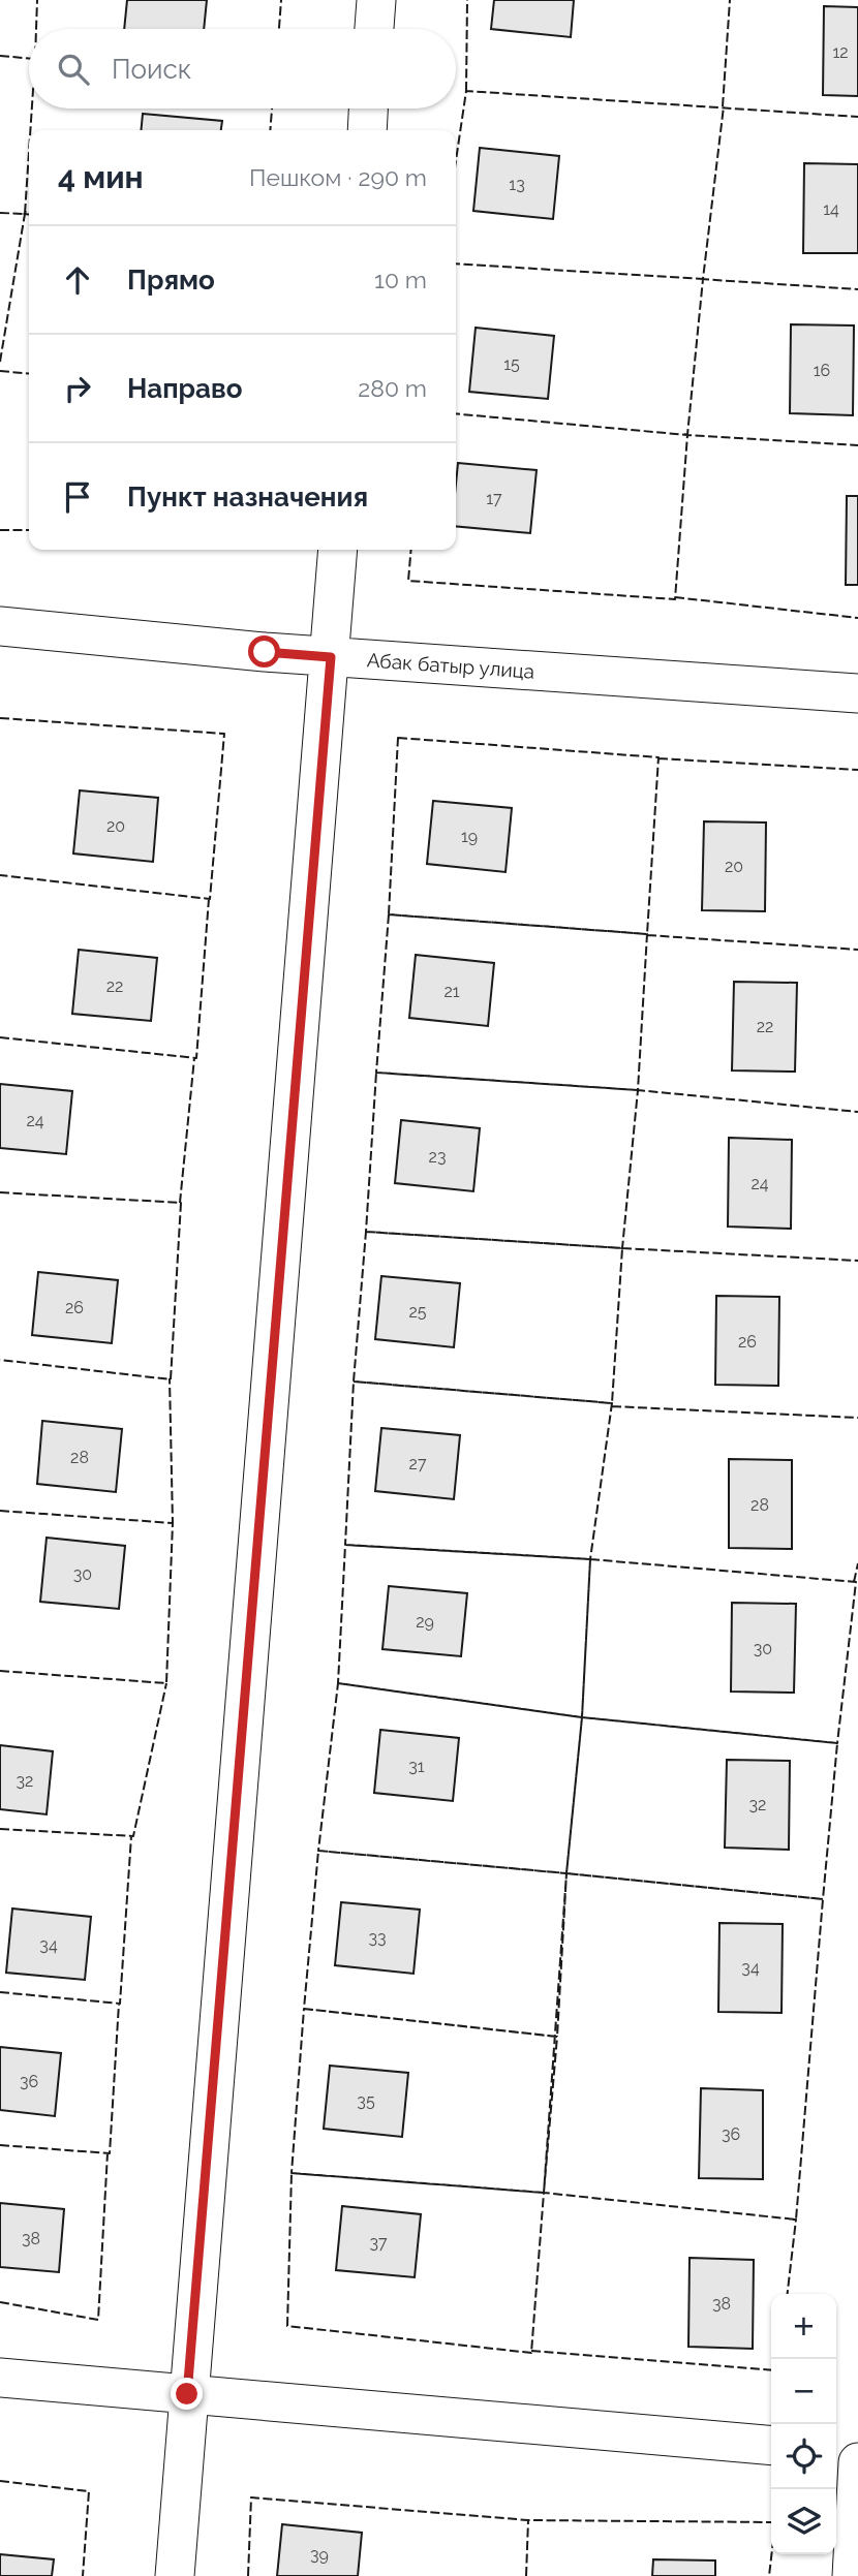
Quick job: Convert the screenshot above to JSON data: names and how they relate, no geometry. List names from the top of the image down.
{
  "streets": {
    "street": ["Абак батыр улица"]
  },
  "house_numbers": [
    "12",
    "13",
    "14",
    "15",
    "16",
    "17",
    "20",
    "19",
    "20",
    "22",
    "21",
    "22",
    "24",
    "23",
    "24",
    "26",
    "25",
    "26",
    "28",
    "27",
    "28",
    "30",
    "29",
    "30",
    "31",
    "32",
    "32",
    "33",
    "34",
    "34",
    "36",
    "35",
    "36",
    "38",
    "37",
    "38",
    "39"
  ],
  "page": {
    "search": "Поиск",
    "heading": ["4 мин", "Пешком · 290 m"],
    "list": [
      ["Прямо", "10 m"],
      ["Направо", "280 m"],
      "Пункт назначения"
    ],
    "map_buttons": ["+", "−"]
  }
}
